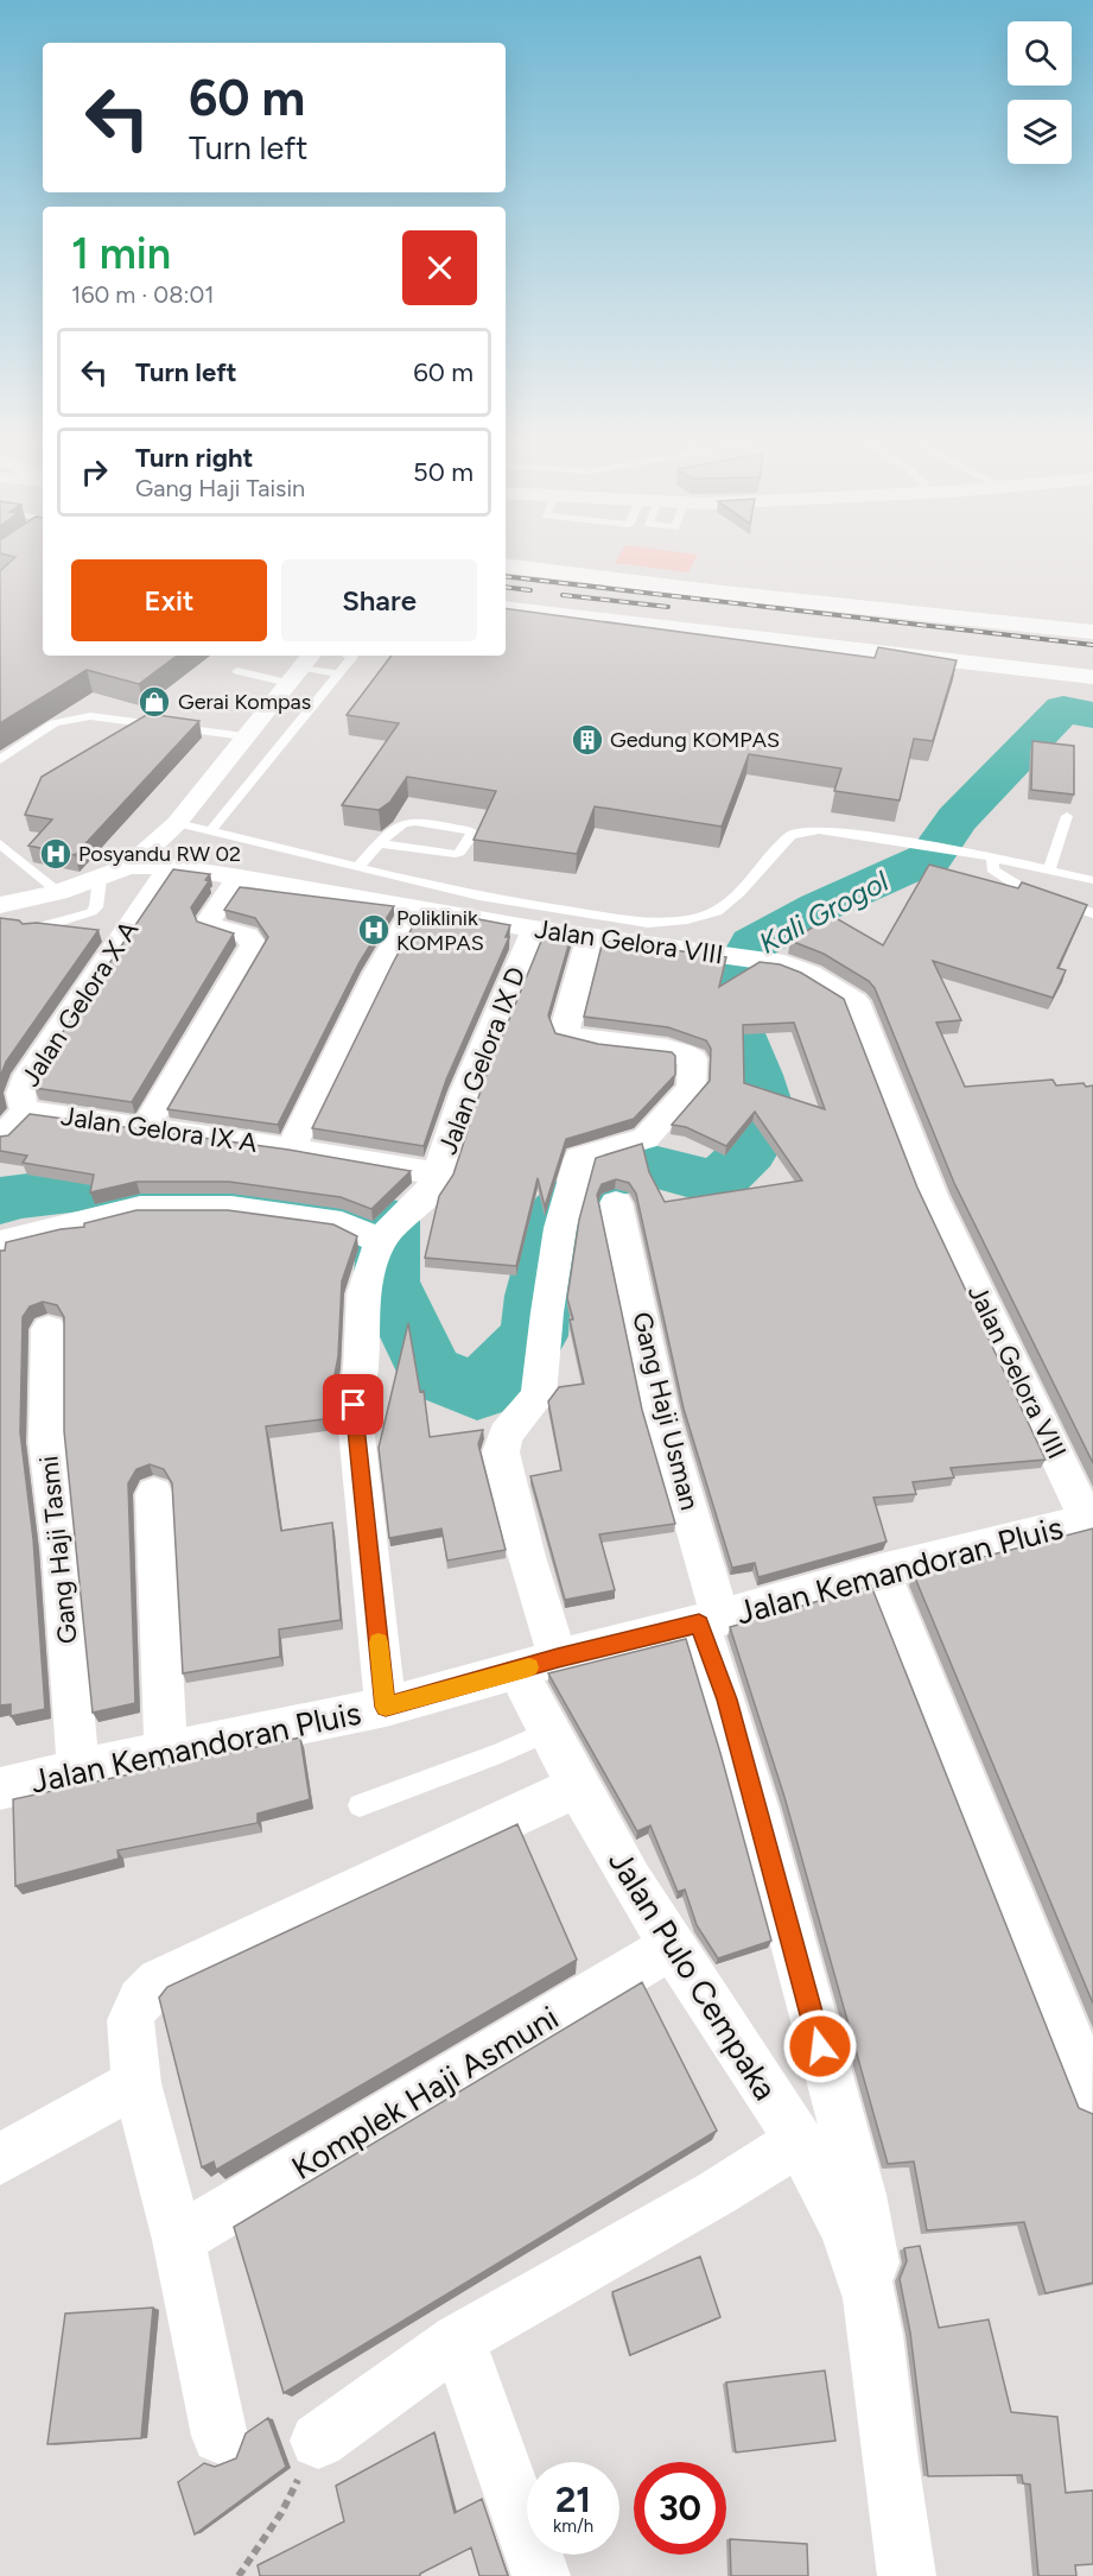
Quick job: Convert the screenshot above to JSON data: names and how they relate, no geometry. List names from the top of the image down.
{
  "streets": {
    "street": [
      "Jalan Gelora VIII",
      "Jalan Gelora X A",
      "Jalan Gelora IX D",
      "Jalan Gelora IX A",
      "Gang Haji Usman",
      "Gang Haji Tasmi",
      "Jalan Kemandoran Pluis",
      "Jalan Pulo Cempaka",
      "Komplek Haji Asmuni"
    ]
  },
  "crossings": [
    ["Jalan Gelora VIII", "Jalan Gelora X A"],
    ["Jalan Gelora VIII", "Jalan Gelora IX D"],
    ["Jalan Gelora VIII", "Jalan Kemandoran Pluis"],
    ["Jalan Gelora VIII", "Jalan Pulo Cempaka"],
    ["Jalan Gelora X A", "Jalan Gelora IX A"],
    ["Jalan Gelora IX D", "Jalan Gelora IX A"],
    ["Gang Haji Usman", "Jalan Kemandoran Pluis"],
    ["Gang Haji Usman", "Jalan Pulo Cempaka"],
    ["Gang Haji Tasmi", "Jalan Kemandoran Pluis"],
    ["Jalan Kemandoran Pluis", "Jalan Pulo Cempaka"],
    ["Jalan Pulo Cempaka", "Komplek Haji Asmuni"]
  ],
  "water": ["Kali Grogol"],
  "places": {
    "shop": ["Gerai Kompas"],
    "building": ["Gedung KOMPAS"],
    "hospital": ["Posyandu RW 02", "Poliklinik KOMPAS"]
  },
  "page": {
    "turn": ["60 m", "Turn left"],
    "heading": ["1 min", "160 m · 08:01"],
    "list": [
      {
        "name": "Turn left",
        "value": "60 m"
      },
      {
        "name": "Turn right",
        "note": "Gang Haji Taisin",
        "value": "50 m"
      }
    ],
    "buttons": ["Exit", "Share"],
    "speed": "21 km/h",
    "limit": "30"
  }
}
